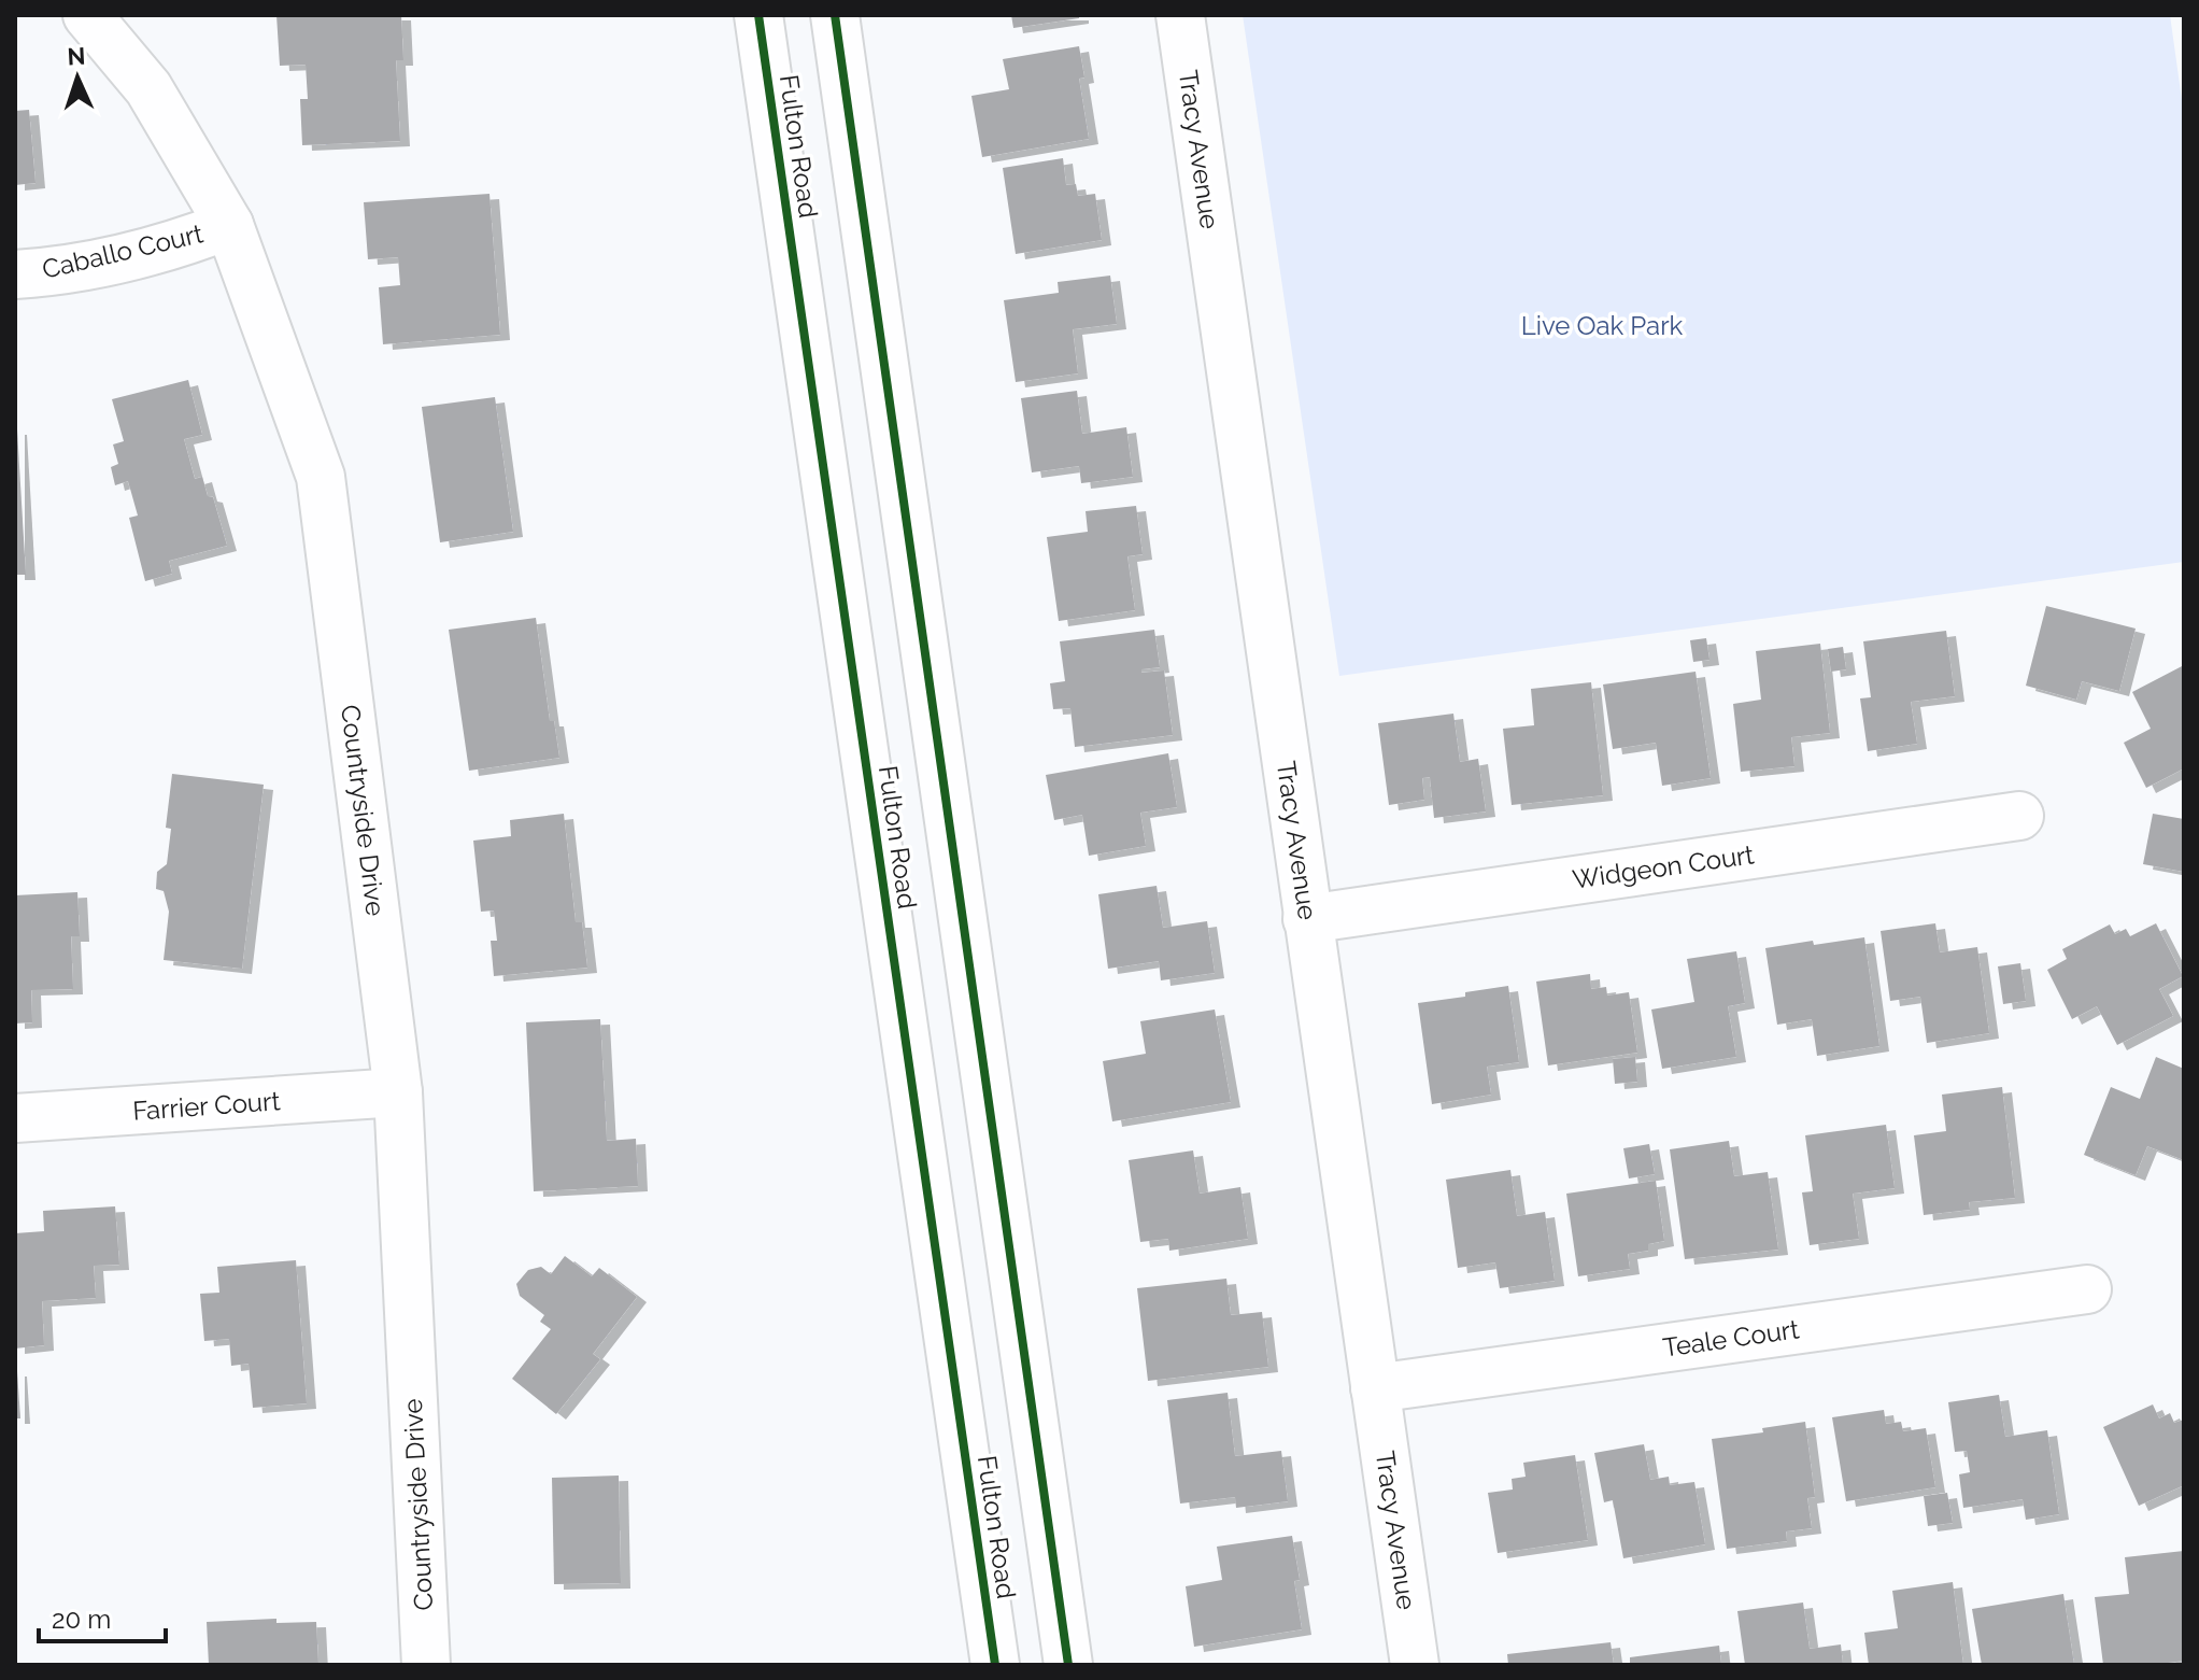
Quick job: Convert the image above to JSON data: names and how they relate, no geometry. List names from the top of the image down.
{
  "streets": {
    "street": [
      "Fulton Road",
      "Tracy Avenue",
      "Caballo Court",
      "Countryside Drive",
      "Widgeon Court",
      "Farrier Court",
      "Teale Court"
    ]
  },
  "crossings": [
    ["Tracy Avenue", "Widgeon Court"],
    ["Tracy Avenue", "Teale Court"],
    ["Caballo Court", "Countryside Drive"],
    ["Countryside Drive", "Farrier Court"]
  ],
  "parks": ["Live Oak Park"],
  "scale_bar": "20 m",
  "north": "top"
}
